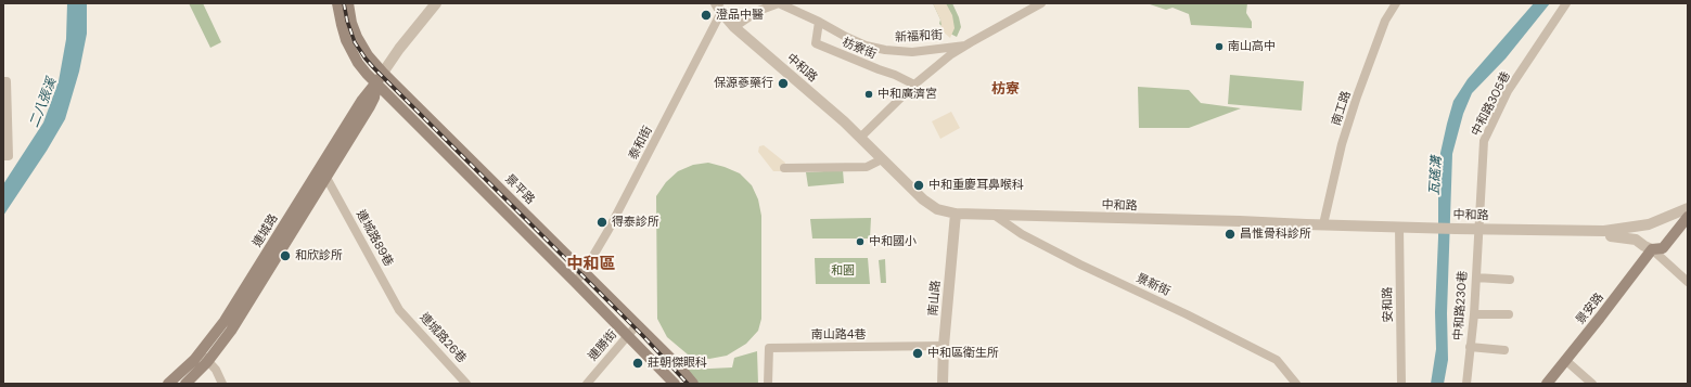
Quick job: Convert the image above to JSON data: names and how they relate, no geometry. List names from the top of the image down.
{
  "streets": {
    "main road": ["景平路", "連城路", "景安路"],
    "street": [
      "新福和街",
      "枋寮街",
      "中和路",
      "中和路305巷",
      "南工路",
      "泰和街",
      "連城路89巷",
      "景新街",
      "南山路",
      "安和路",
      "中和路230巷",
      "南山路4巷",
      "連城路26巷",
      "連勝街"
    ]
  },
  "crossings": [
    ["新福和街", "枋寮街"],
    ["新福和街", "中和路"],
    ["中和路", "中和路305巷"],
    ["中和路", "南工路"],
    ["中和路", "泰和街"],
    ["中和路", "景新街"],
    ["中和路", "南山路"],
    ["中和路", "安和路"],
    ["中和路", "中和路230巷"],
    ["中和路", "景安路"],
    ["中和路305巷", "中和路230巷"],
    ["泰和街", "景平路"],
    ["景平路", "連城路"],
    ["景平路", "連勝街"],
    ["連城路", "連城路89巷"],
    ["連城路89巷", "連城路26巷"],
    ["南山路", "南山路4巷"]
  ],
  "districts": ["枋寮", "中和區"],
  "water": ["二八張溪", "瓦磘溝"],
  "parks": ["和園"],
  "places": [
    "澄品中醫",
    "南山高中",
    "保源蔘藥行",
    "中和廣濟宮",
    "中和重慶耳鼻喉科",
    "得泰診所",
    "昌惟骨科診所",
    "中和國小",
    "和欣診所",
    "中和區衛生所",
    "莊朝傑眼科"
  ]
}
